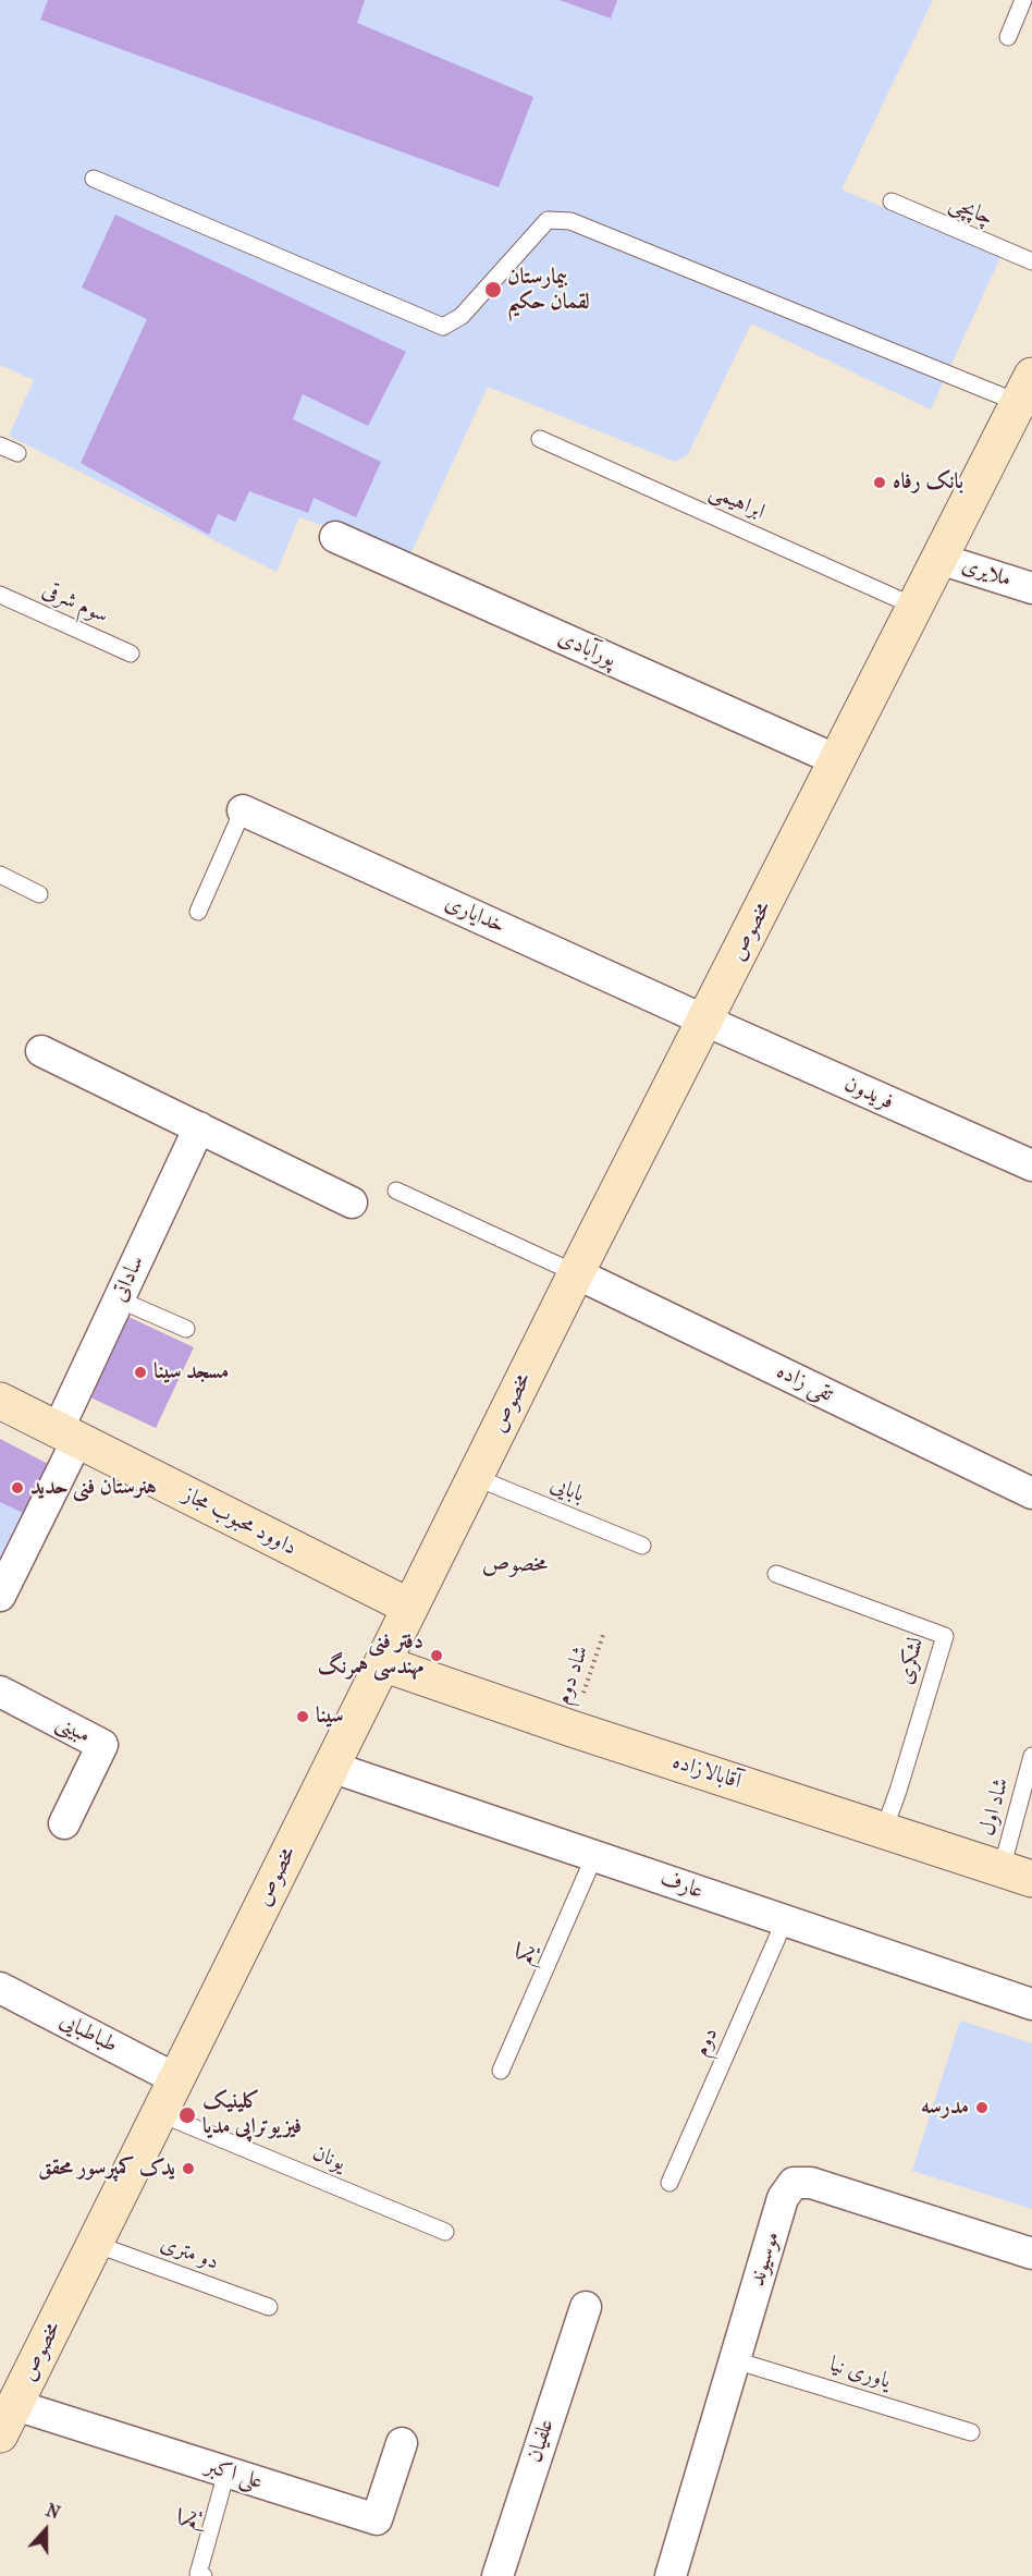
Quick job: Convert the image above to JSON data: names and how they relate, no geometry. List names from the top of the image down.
{
  "streets": {
    "main road": ["مخصوص", "داوود محبوب مجاز", "آقابالازاده"],
    "street": [
      "ملایری",
      "پورآبادی",
      "خدایاری",
      "فریدون",
      "ساداتی",
      "تقی زاده",
      "مبینی",
      "عارف",
      "طباطبایی",
      "موسیوند",
      "علفیان",
      "علی اکبر"
    ],
    "lane": [
      "چاپچی",
      "ابراهیمی",
      "سوم شرقی",
      "بابایی",
      "لشکری",
      "شاد اول",
      "یکم",
      "دوم",
      "یونان",
      "دو متری",
      "یاوری نیا"
    ],
    "path": ["شاد دوم"]
  },
  "crossings": [
    ["ابراهیمی", "مخصوص"],
    ["ملایری", "مخصوص"],
    ["پورآبادی", "مخصوص"],
    ["خدایاری", "مخصوص"],
    ["خدایاری", "فریدون"],
    ["مخصوص", "فریدون"],
    ["مخصوص", "تقی زاده"],
    ["مخصوص", "بابایی"],
    ["مخصوص", "داوود محبوب مجاز"],
    ["مخصوص", "آقابالازاده"],
    ["مخصوص", "عارف"],
    ["مخصوص", "طباطبایی"],
    ["مخصوص", "یونان"],
    ["مخصوص", "دو متری"],
    ["مخصوص", "علی اکبر"],
    ["ساداتی", "داوود محبوب مجاز"],
    ["لشکری", "آقابالازاده"],
    ["شاد دوم", "آقابالازاده"],
    ["آقابالازاده", "شاد اول"],
    ["عارف", "یکم"],
    ["عارف", "دوم"],
    ["یکم", "علی اکبر"],
    ["موسیوند", "یاوری نیا"]
  ],
  "districts": ["مخصوص"],
  "places": [
    "بیمارستان لقمان حکیم",
    "بانک رفاه",
    "مسجد سینا",
    "هنرستان فنی حدید",
    "دفتر فنی مهندسی همرنگ",
    "سینا",
    "مدرسه",
    "کلینیک فیزیوتراپی مدیا",
    "یدک کمپرسور محقق"
  ],
  "north": "top"
}
